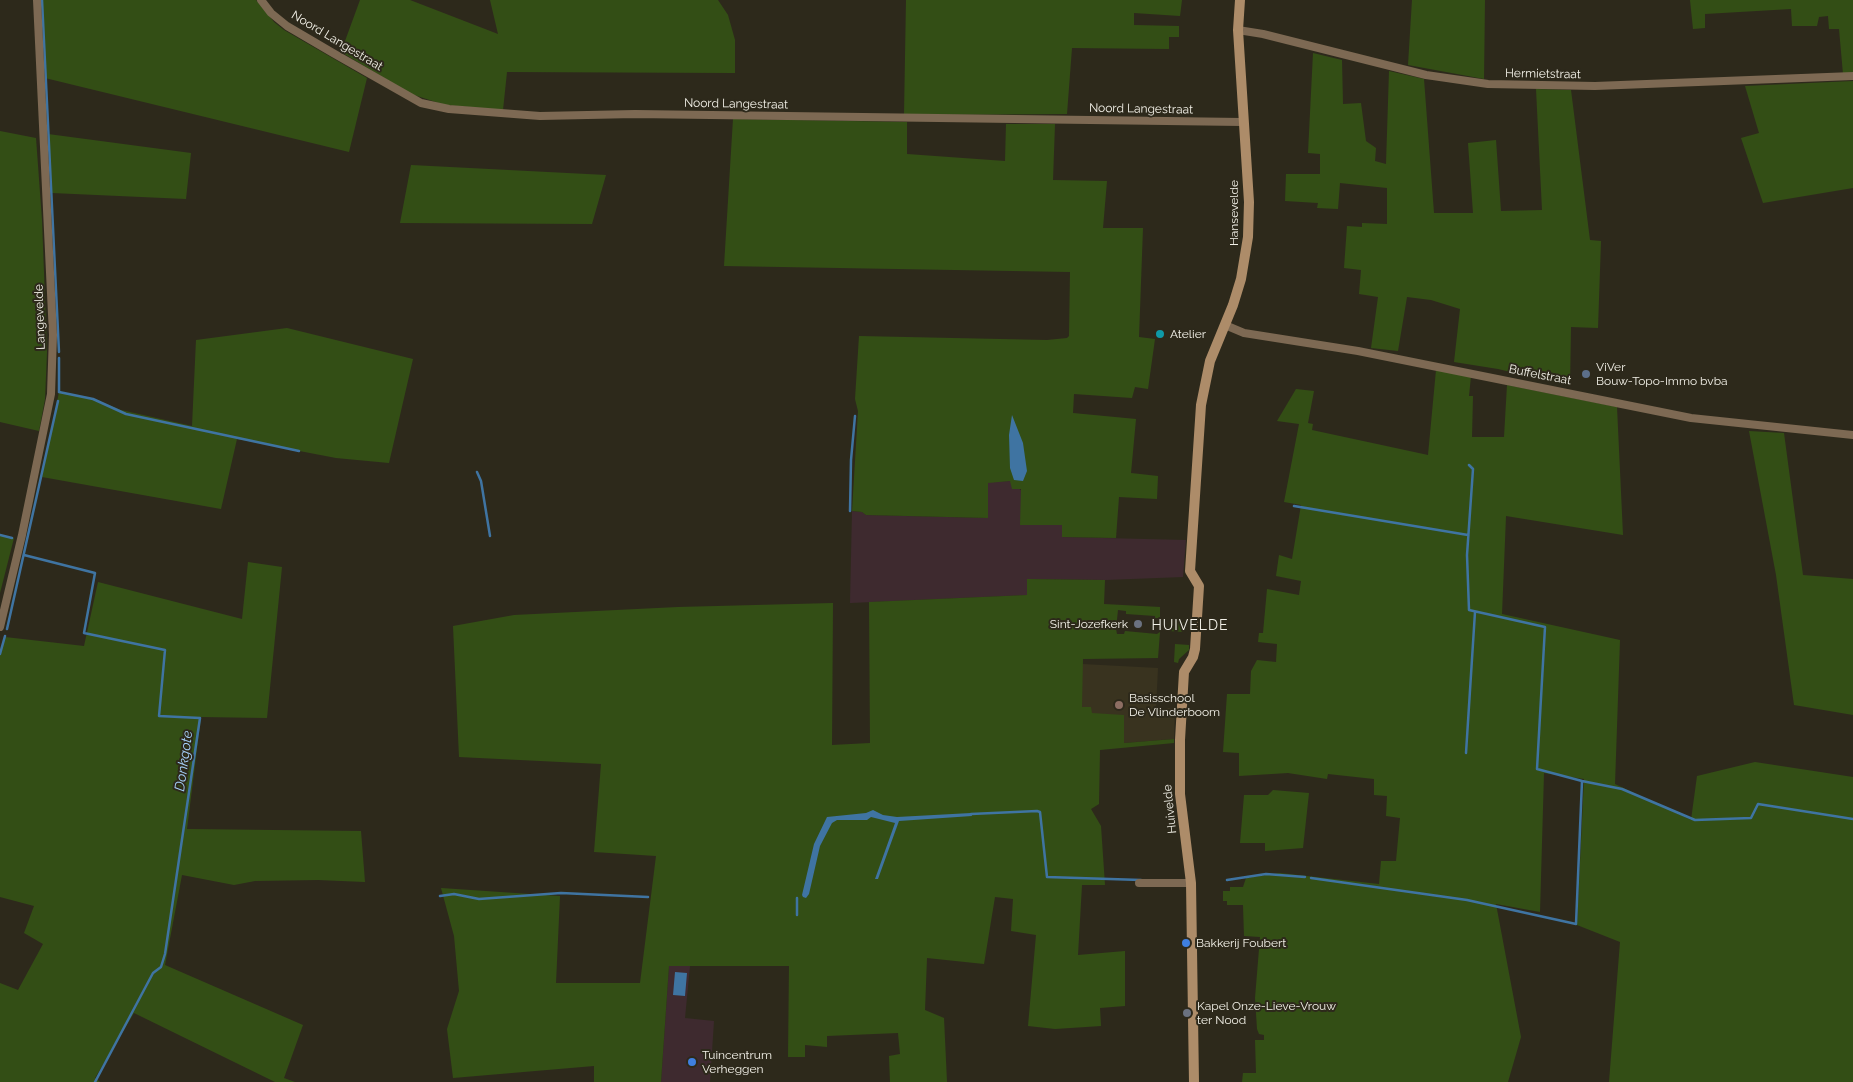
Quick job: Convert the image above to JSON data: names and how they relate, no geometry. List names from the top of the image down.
{
  "streets": {
    "street": [
      "Noord Langestraat",
      "Hermietstraat",
      "Hansevelde",
      "Langevelde",
      "Buffelstraat",
      "Huivelde"
    ]
  },
  "crossings": [
    ["Noord Langestraat", "Hansevelde"],
    ["Hermietstraat", "Hansevelde"],
    ["Hansevelde", "Buffelstraat"],
    ["Hansevelde", "Huivelde"]
  ],
  "districts": ["HUIVELDE"],
  "water": ["Donkgote"],
  "places": [
    "Atelier",
    "ViVer Bouw-Topo-Immo bvba",
    "Sint-Jozefkerk",
    "Basisschool De Vlinderboom",
    "Bakkerij Foubert",
    "Kapel Onze-Lieve-Vrouw ter Nood",
    "Tuincentrum Verheggen"
  ]
}
